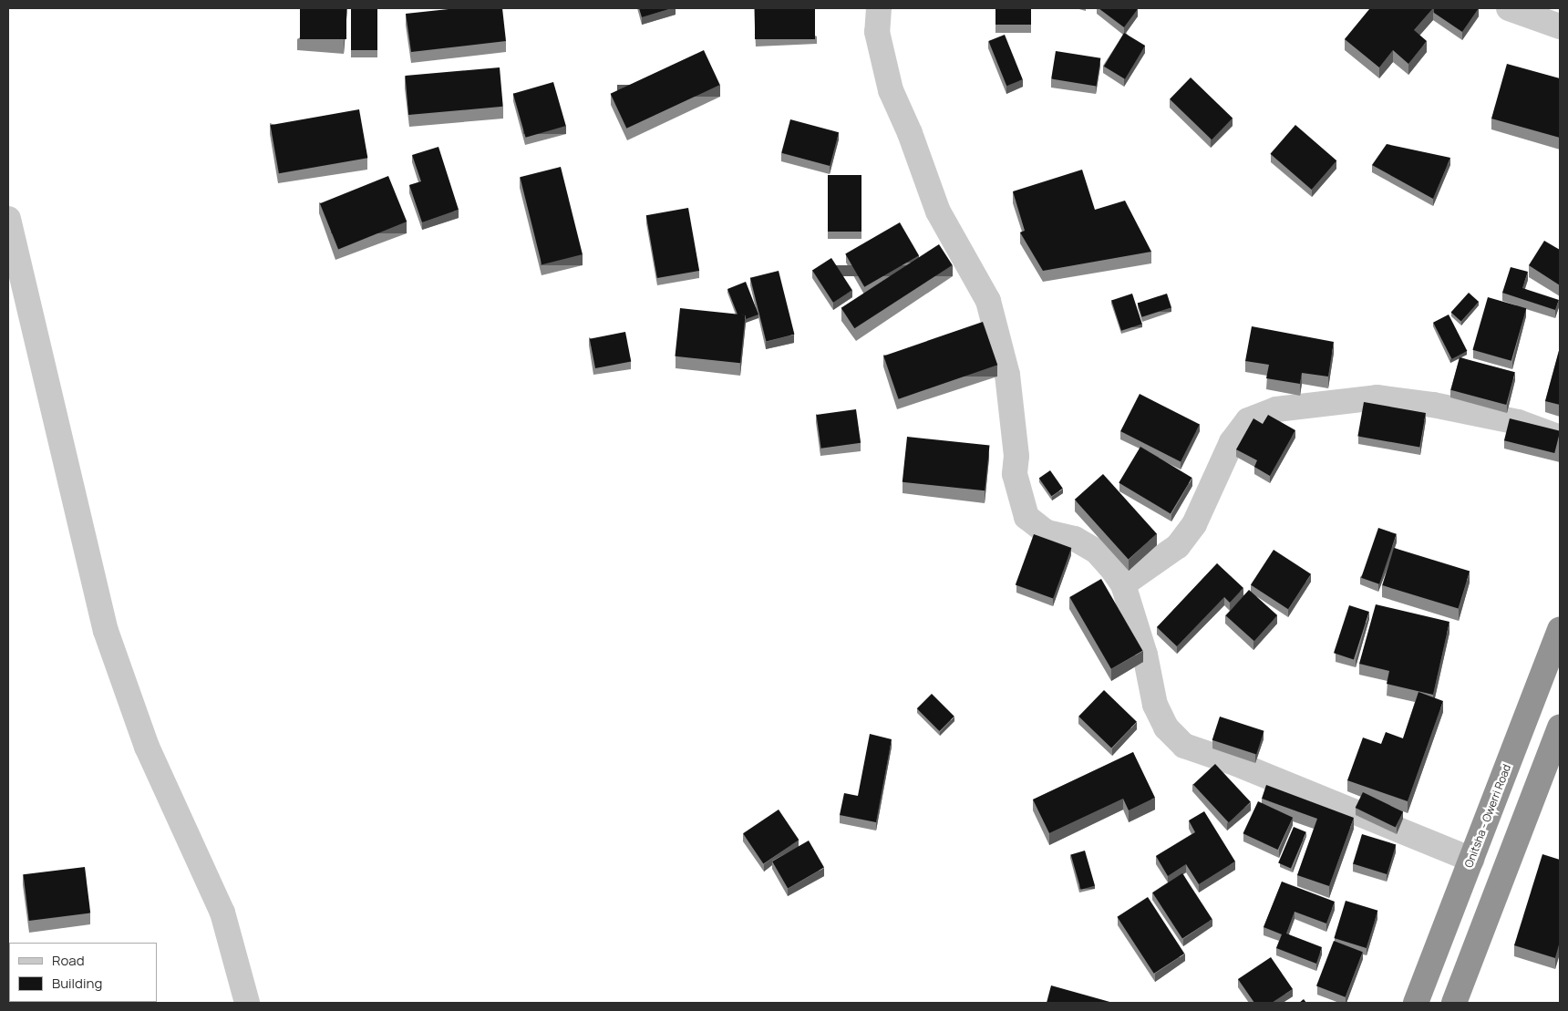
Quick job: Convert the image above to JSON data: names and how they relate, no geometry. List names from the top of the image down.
{
  "streets": {
    "highway": ["Onitsha - Owerri Road"]
  },
  "legend": ["Road", "Building"]
}
